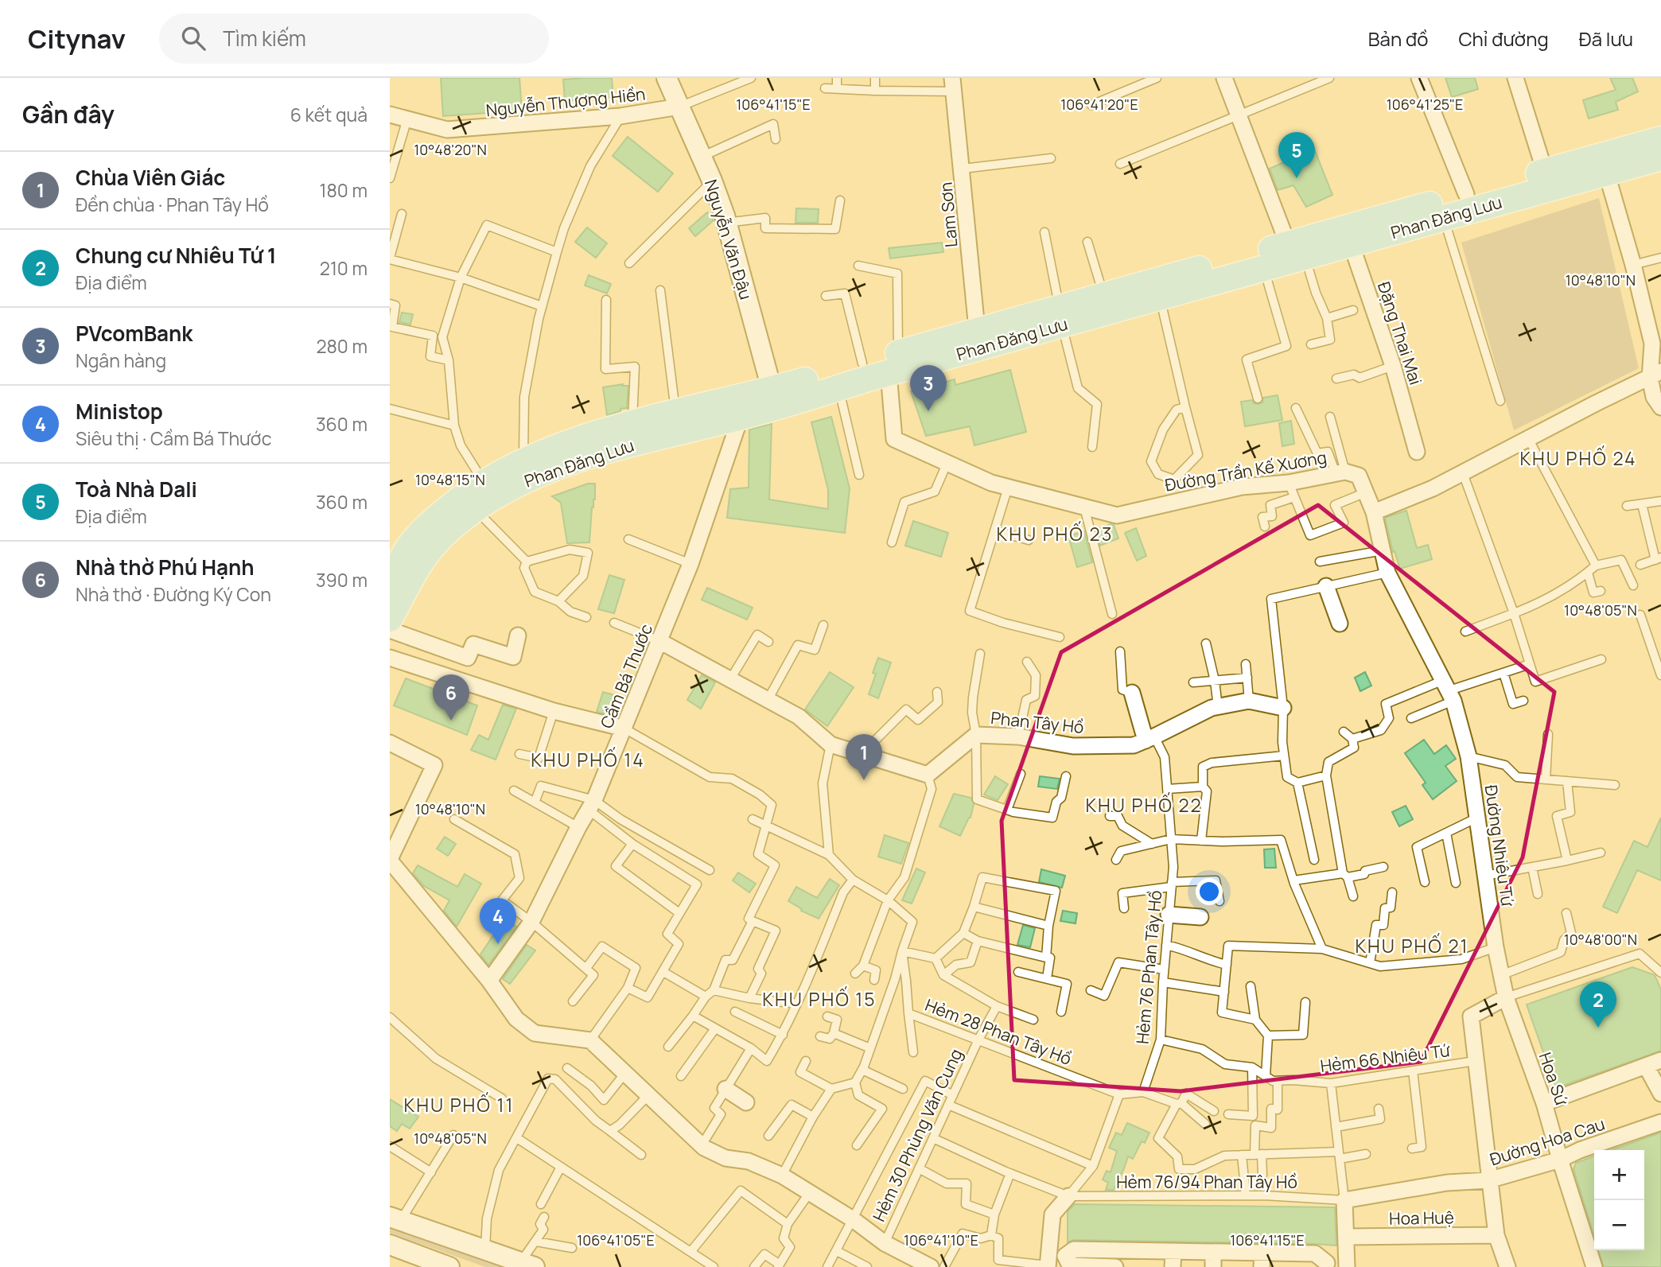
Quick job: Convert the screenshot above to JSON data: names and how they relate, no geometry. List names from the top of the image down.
{
  "streets": {
    "main road": ["Phan Đăng Lưu"],
    "street": [
      "Nguyễn Thượng Hiền",
      "Lam Sơn",
      "Nguyễn Văn Đậu",
      "Đặng Thai Mai",
      "Đường Trần Kế Xương",
      "Cầm Bá Thước",
      "Phan Tây Hồ",
      "Đường Nhiêu Tứ",
      "Hoa Sứ",
      "Đường Hoa Cau",
      "Hoa Huệ"
    ],
    "lane": [
      "Hẻm 76 Phan Tây Hồ",
      "Hẻm 28 Phan Tây Hồ",
      "Hẻm 66 Nhiêu Tứ",
      "Hẻm 30 Phùng Văn Cung",
      "Hẻm 76/94 Phan Tây Hồ"
    ]
  },
  "crossings": [
    ["Nguyễn Thượng Hiền", "Nguyễn Văn Đậu"],
    ["Lam Sơn", "Phan Đăng Lưu"],
    ["Phan Đăng Lưu", "Nguyễn Văn Đậu"],
    ["Phan Đăng Lưu", "Đặng Thai Mai"],
    ["Phan Đăng Lưu", "Đường Trần Kế Xương"],
    ["Phan Đăng Lưu", "Cầm Bá Thước"],
    ["Đường Trần Kế Xương", "Đường Nhiêu Tứ"],
    ["Phan Tây Hồ", "Hẻm 76 Phan Tây Hồ"],
    ["Đường Nhiêu Tứ", "Hoa Sứ"],
    ["Hẻm 28 Phan Tây Hồ", "Hẻm 30 Phùng Văn Cung"],
    ["Hoa Sứ", "Đường Hoa Cau"],
    ["Đường Hoa Cau", "Hẻm 76/94 Phan Tây Hồ"]
  ],
  "districts": [
    "KHU PHỐ 24",
    "KHU PHỐ 23",
    "KHU PHỐ 14",
    "KHU PHỐ 22",
    "KHU PHỐ 21",
    "KHU PHỐ 15",
    "KHU PHỐ 11"
  ],
  "page": {
    "header": "Citynav",
    "search": "Tìm kiếm",
    "nav": ["Bản đồ", "Chỉ đường", "Đã lưu"],
    "heading": ["Gần đây", "6 kết quả"],
    "pins": [
      "5",
      "3",
      "6",
      "1",
      "4",
      "2"
    ],
    "list": [
      {
        "mark": "1",
        "name": "Chùa Viên Giác",
        "note": "Đền chùa · Phan Tây Hồ",
        "value": "180 m"
      },
      {
        "mark": "2",
        "name": "Chung cư Nhiêu Tứ 1",
        "note": "Địa điểm",
        "value": "210 m"
      },
      {
        "mark": "3",
        "name": "PVcomBank",
        "note": "Ngân hàng",
        "value": "280 m"
      },
      {
        "mark": "4",
        "name": "Ministop",
        "note": "Siêu thị · Cầm Bá Thước",
        "value": "360 m"
      },
      {
        "mark": "5",
        "name": "Toà Nhà Dali",
        "note": "Địa điểm",
        "value": "360 m"
      },
      {
        "mark": "6",
        "name": "Nhà thờ Phú Hạnh",
        "note": "Nhà thờ · Đường Ký Con",
        "value": "390 m"
      }
    ],
    "map_buttons": ["+", "−"]
  },
  "coordinates": [
    "106°41'15\"E",
    "106°41'20\"E",
    "106°41'25\"E",
    "10°48'20\"N",
    "10°48'10\"N",
    "10°48'15\"N",
    "10°48'05\"N",
    "10°48'00\"N",
    "106°41'05\"E",
    "106°41'10\"E"
  ]
}
